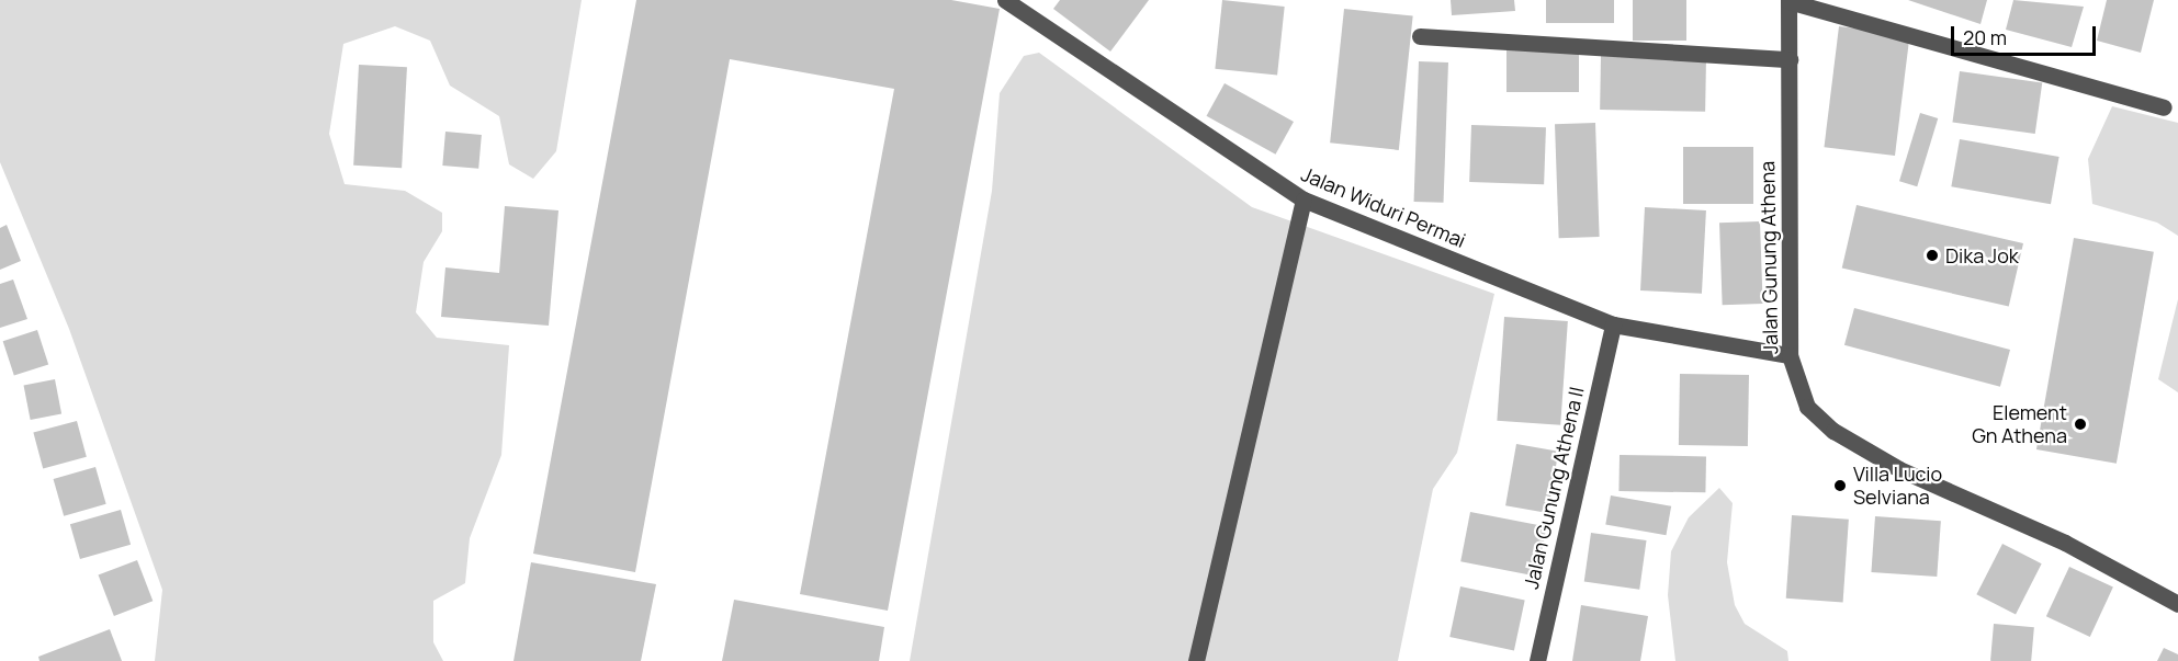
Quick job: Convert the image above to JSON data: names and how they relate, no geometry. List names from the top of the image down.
{
  "streets": {
    "street": ["Jalan Widuri Permai", "Jalan Gunung Athena", "Jalan Gunung Athena II"]
  },
  "crossings": [
    ["Jalan Widuri Permai", "Jalan Gunung Athena"],
    ["Jalan Widuri Permai", "Jalan Gunung Athena II"]
  ],
  "places": ["Dika Jok", "Element Gn Athena", "Villa Lucio Selviana"],
  "scale_bar": "20 m"
}
